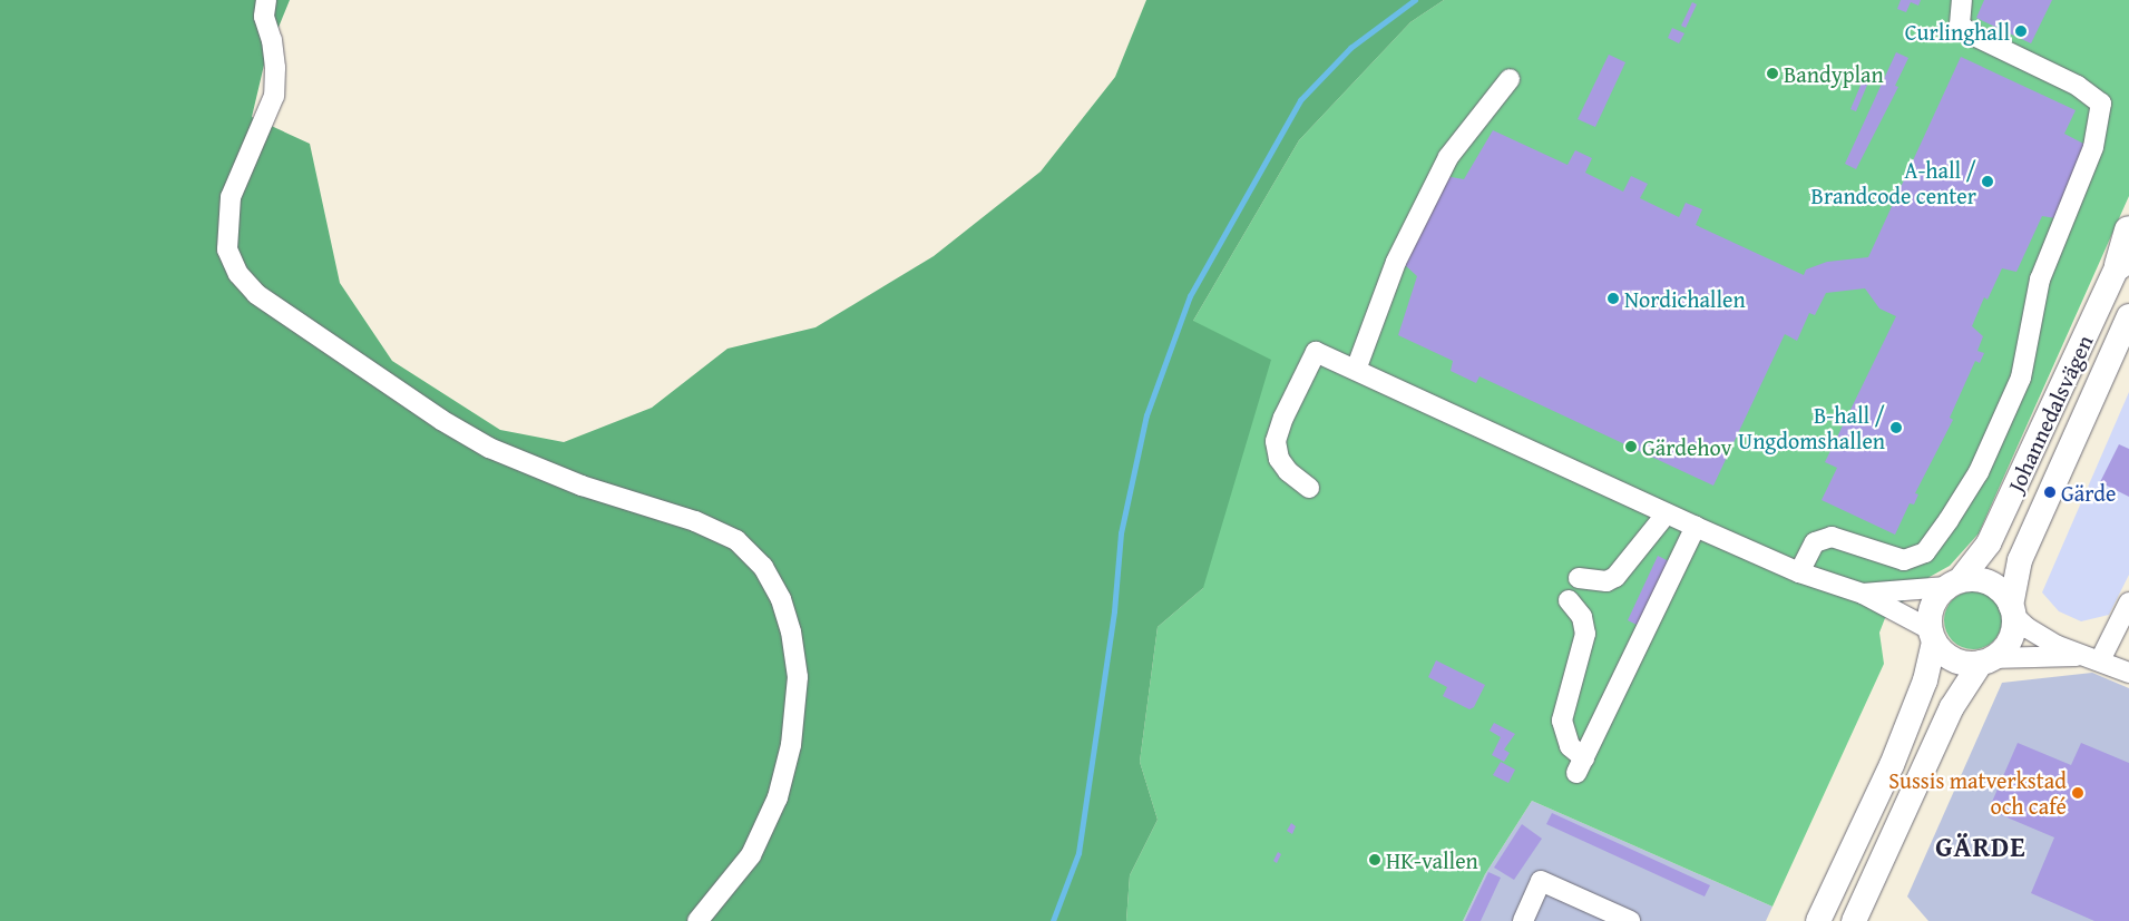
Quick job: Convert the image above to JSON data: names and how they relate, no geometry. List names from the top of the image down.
{
  "streets": {
    "main road": ["Johannedalsvägen"]
  },
  "districts": ["GÄRDE"],
  "places": [
    "Curlinghall",
    "Bandyplan",
    "A-hall / Brandcode center",
    "Nordichallen",
    "B-hall / Ungdomshallen",
    "Gärdehov",
    "Gärde",
    "Sussis matverkstad och café",
    "HK-vallen"
  ]
}
